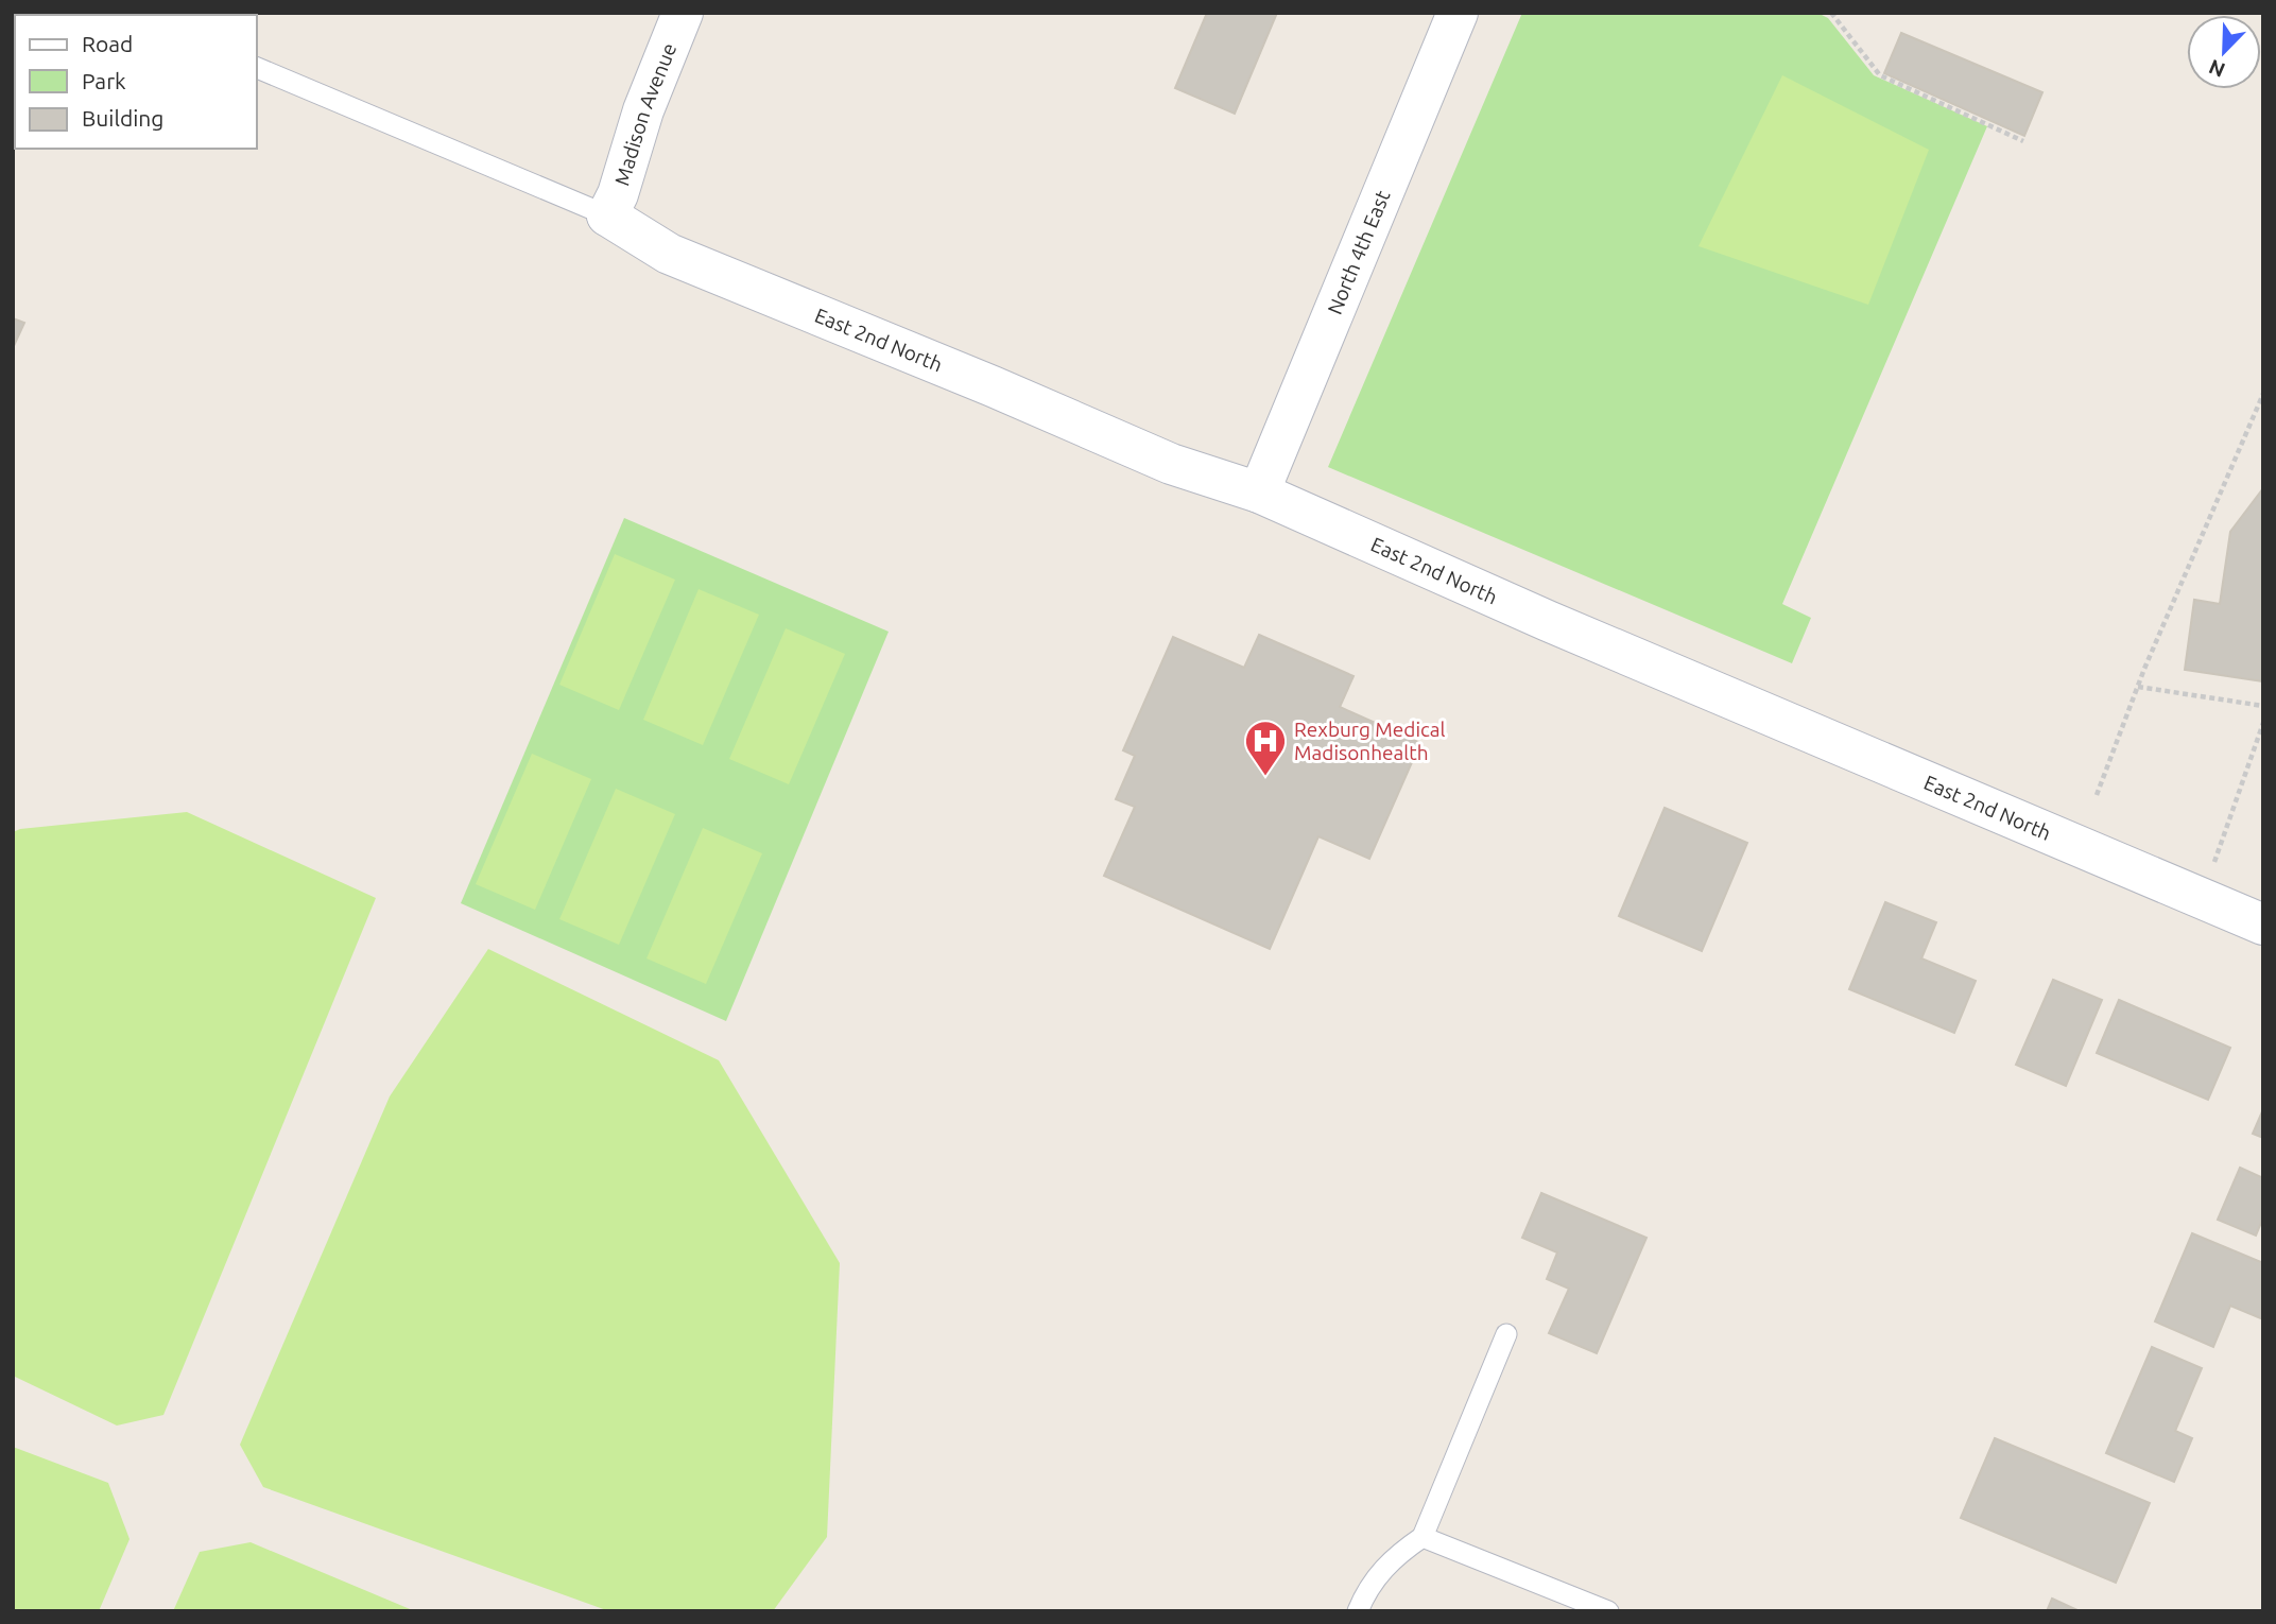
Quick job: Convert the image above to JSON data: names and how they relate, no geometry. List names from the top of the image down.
{
  "streets": {
    "street": ["Madison Avenue", "North 4th East", "East 2nd North"]
  },
  "crossings": [
    ["Madison Avenue", "East 2nd North"],
    ["North 4th East", "East 2nd North"]
  ],
  "places": {
    "hospital": ["Rexburg Medical Madisonhealth"]
  },
  "legend": ["Road", "Park", "Building"],
  "north": "bottom left"
}
